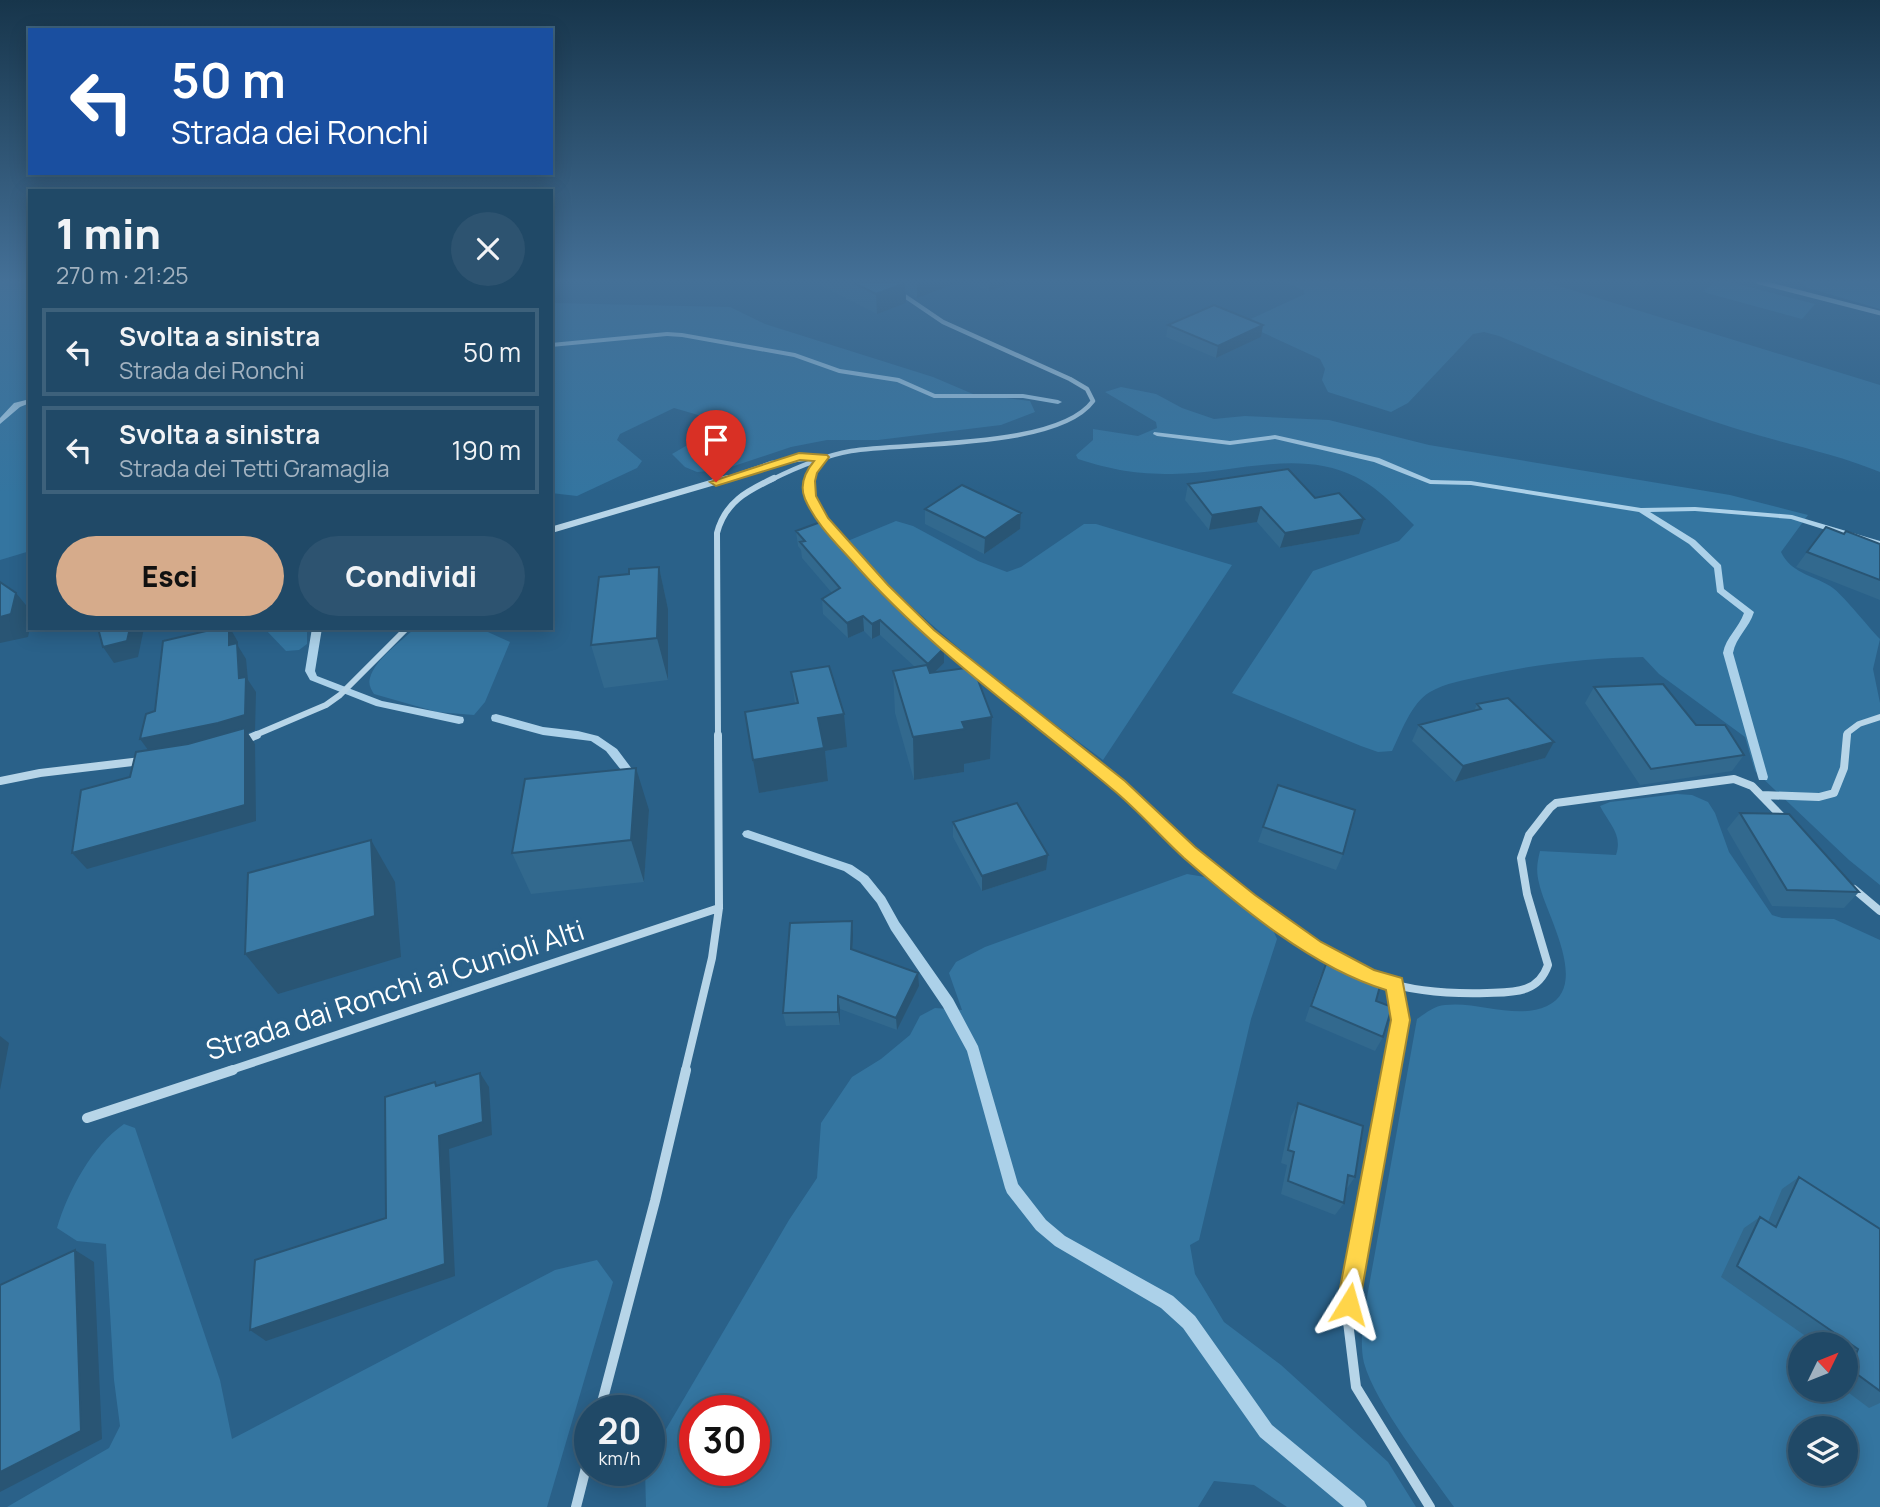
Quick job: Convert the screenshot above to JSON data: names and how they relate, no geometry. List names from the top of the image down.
{
  "streets": {
    "street": ["Strada dai Ronchi ai Cunioli Alti"]
  },
  "north": "top right",
  "page": {
    "turn": ["50 m", "Strada dei Ronchi"],
    "heading": ["1 min", "270 m · 21:25"],
    "list": [
      {
        "name": "Svolta a sinistra",
        "note": "Strada dei Ronchi",
        "value": "50 m"
      },
      {
        "name": "Svolta a sinistra",
        "note": "Strada dei Tetti Gramaglia",
        "value": "190 m"
      }
    ],
    "buttons": ["Esci", "Condividi"],
    "speed": "20 km/h",
    "limit": "30"
  }
}
